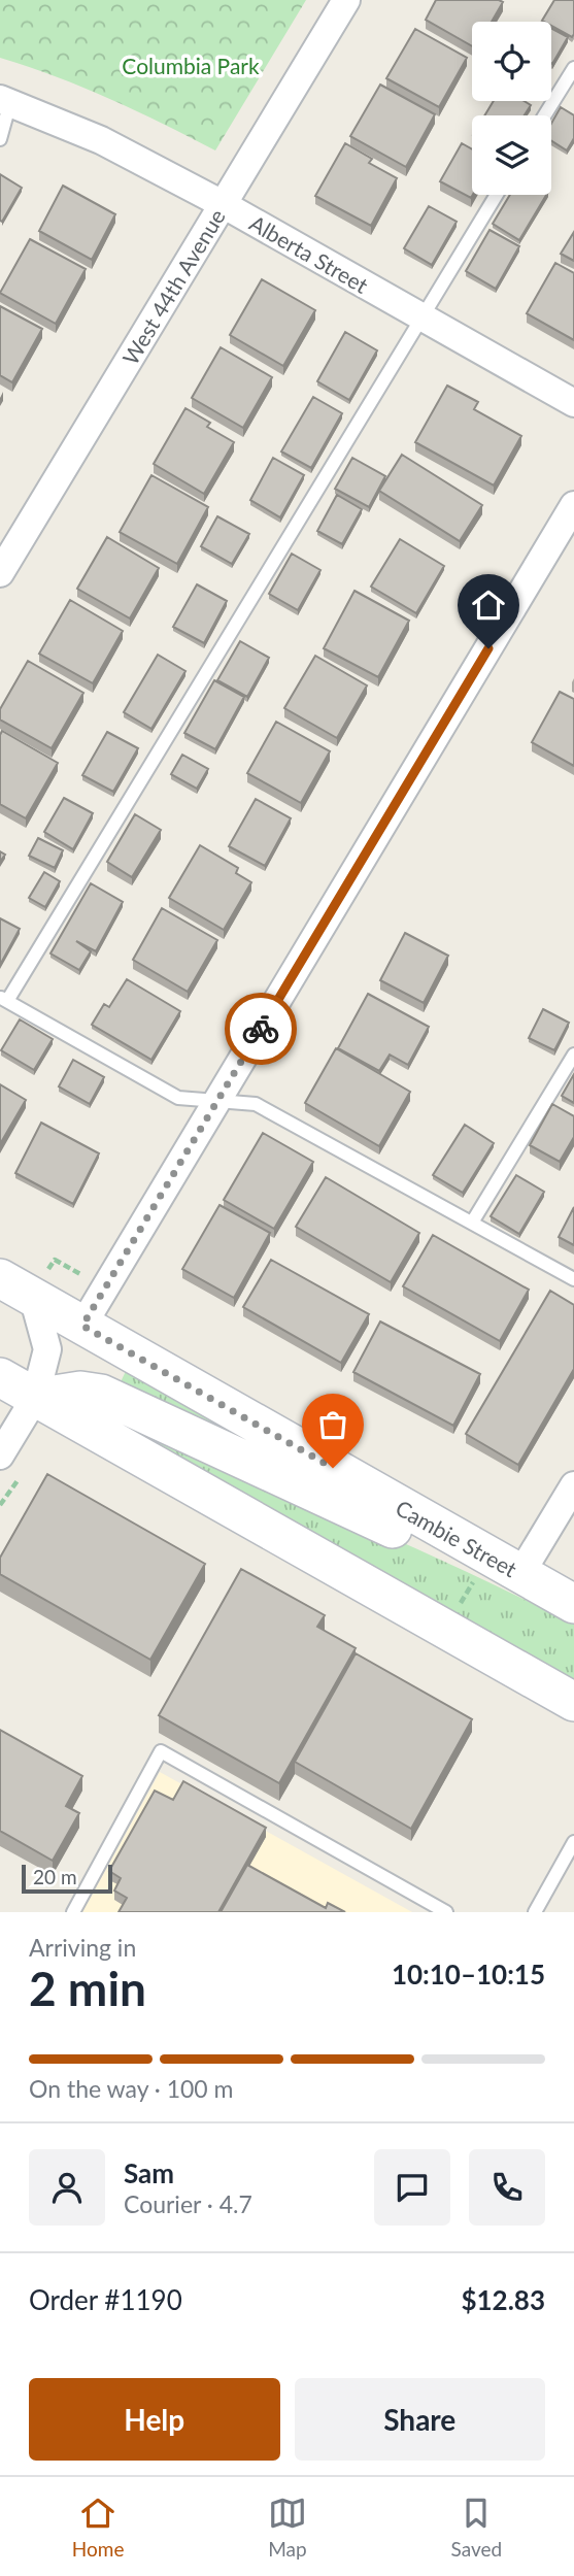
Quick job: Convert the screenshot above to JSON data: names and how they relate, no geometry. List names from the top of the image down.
{
  "streets": {
    "main road": ["Cambie Street"],
    "street": ["Alberta Street", "West 44th Avenue"]
  },
  "crossings": [
    ["Alberta Street", "West 44th Avenue"]
  ],
  "parks": ["Columbia Park"],
  "scale_bar": "20 m",
  "page": {
    "scale": "20 m",
    "heading": ["2 min", "Arriving in", "10:10–10:15"],
    "panel": [
      "Sam",
      "Courier · 4.7",
      "Order #1190",
      "$12.83"
    ],
    "bar": "On the way · 100 m",
    "buttons": ["Help", "Share"],
    "tabs": ["Home", "Map", "Saved"]
  }
}
